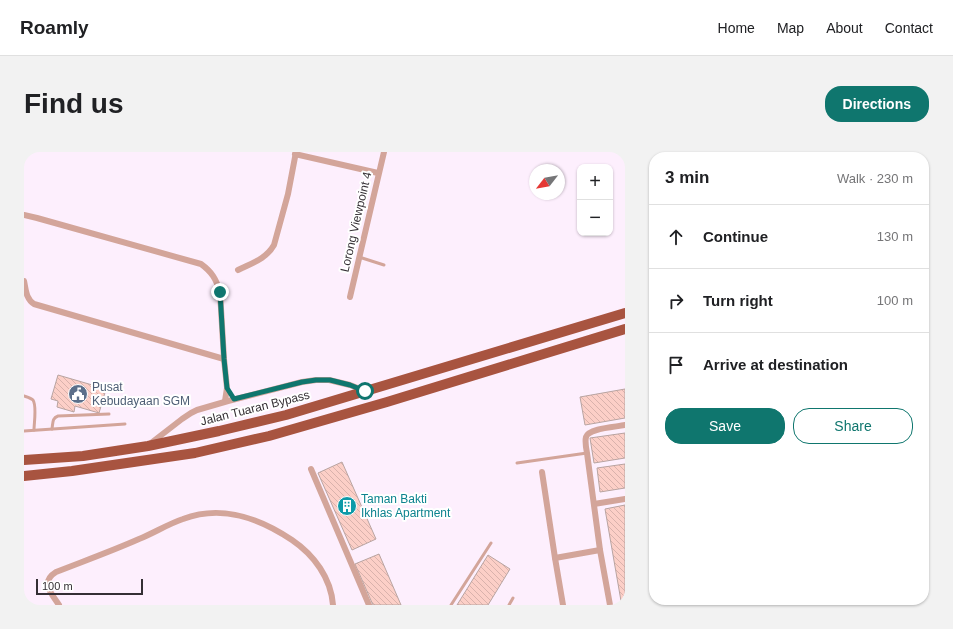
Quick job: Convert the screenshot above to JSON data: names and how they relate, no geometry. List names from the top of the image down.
{
  "streets": {
    "highway": ["Jalan Tuaran Bypass"],
    "street": ["Lorong Viewpoint 4"]
  },
  "places": {
    "public building": ["Pusat Kebudayaan SGM"],
    "building": ["Taman Bakti Ikhlas Apartment"]
  },
  "scale_bar": "100 m",
  "north": "bottom left",
  "page": {
    "header": "Roamly",
    "nav": [
      "Home",
      "Map",
      "About",
      "Contact"
    ],
    "buttons": [
      "Directions",
      ["Save", "Share"]
    ],
    "title": "Find us",
    "heading": ["3 min", "Walk · 230 m"],
    "map_buttons": ["+", "−"],
    "list": [
      ["Continue", "130 m"],
      ["Turn right", "100 m"],
      "Arrive at destination"
    ],
    "scale": "100 m"
  }
}
